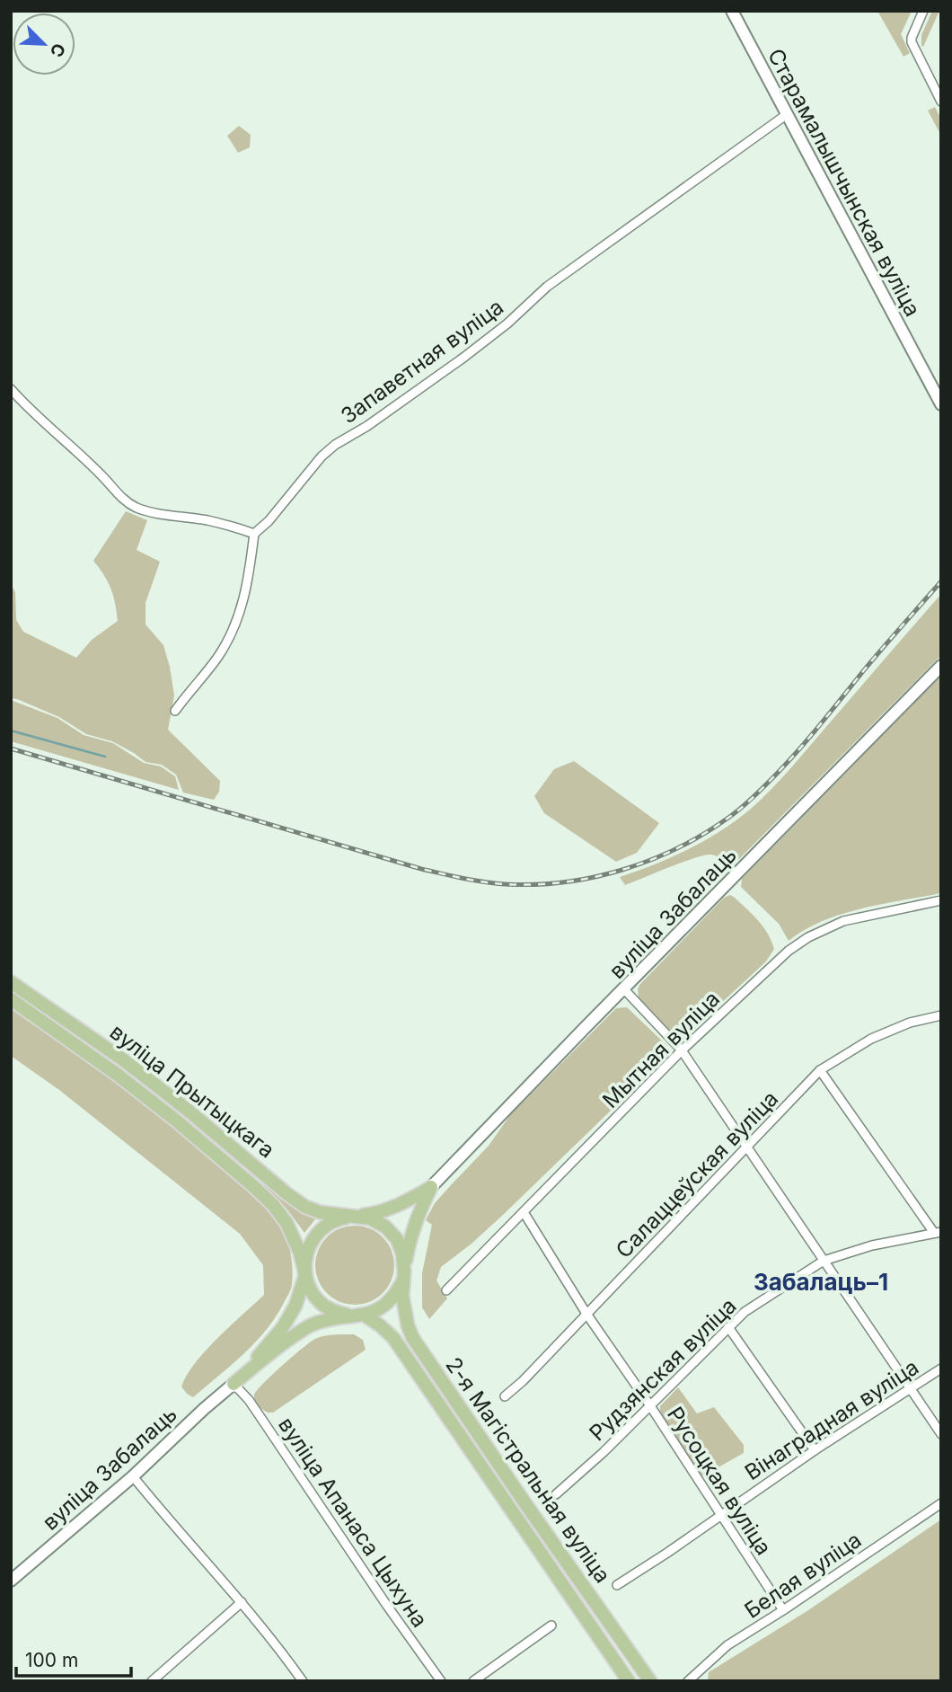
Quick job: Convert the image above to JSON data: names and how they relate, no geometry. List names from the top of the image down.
{
  "streets": {
    "main road": ["вуліца Прытыцкага", "2-я Магістральная вуліца"],
    "street": [
      "Старамалышчынская вуліца",
      "Запаветная вуліца",
      "вуліца Забалаць",
      "Мытная вуліца",
      "Салаццеўская вуліца",
      "Рудзянская вуліца",
      "Вінаградная вуліца",
      "Русоцкая вуліца",
      "вуліца Апанаса Цыхуна",
      "Белая вуліца"
    ]
  },
  "crossings": [
    ["Старамалышчынская вуліца", "Запаветная вуліца"],
    ["вуліца Забалаць", "вуліца Апанаса Цыхуна"],
    ["Мытная вуліца", "Русоцкая вуліца"],
    ["вуліца Прытыцкага", "2-я Магістральная вуліца"],
    ["Салаццеўская вуліца", "Русоцкая вуліца"],
    ["Рудзянская вуліца", "Русоцкая вуліца"],
    ["Вінаградная вуліца", "Русоцкая вуліца"],
    ["Русоцкая вуліца", "Белая вуліца"]
  ],
  "districts": ["Забалаць–1"],
  "scale_bar": "100 m",
  "north": "bottom right"
}
